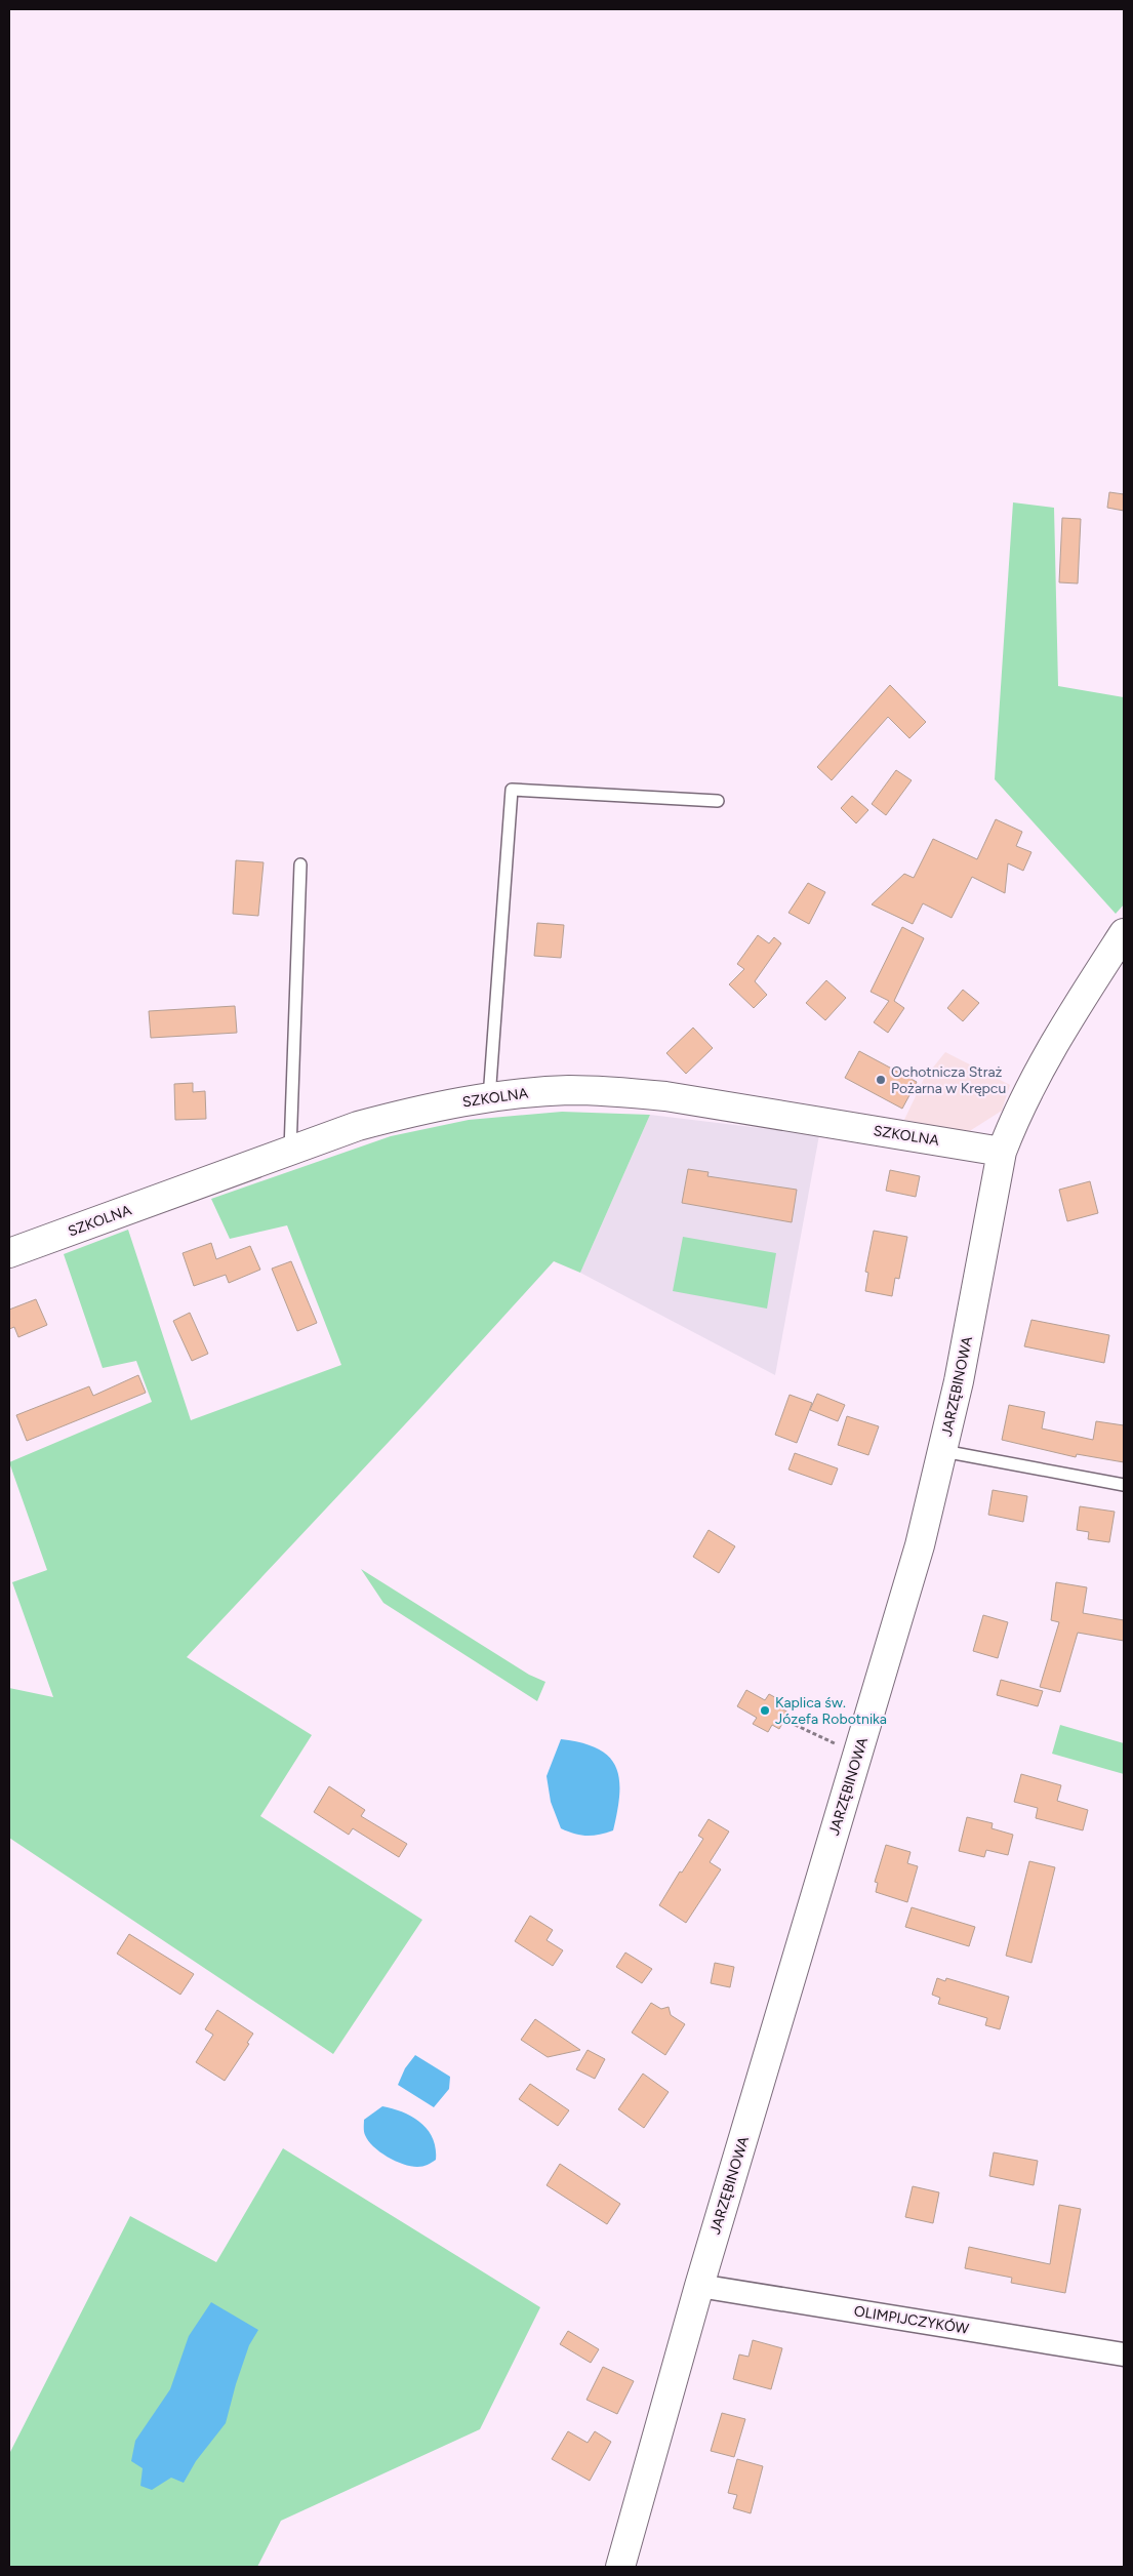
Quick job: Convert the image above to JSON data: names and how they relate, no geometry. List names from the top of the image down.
{
  "streets": {
    "street": ["SZKOLNA", "JARZĘBINOWA", "OLIMPIJCZYKÓW"]
  },
  "crossings": [
    ["SZKOLNA", "JARZĘBINOWA"],
    ["JARZĘBINOWA", "OLIMPIJCZYKÓW"]
  ],
  "places": ["Ochotnicza Straż Pożarna w Krępcu", "Kaplica św. Józefa Robotnika"]
}
